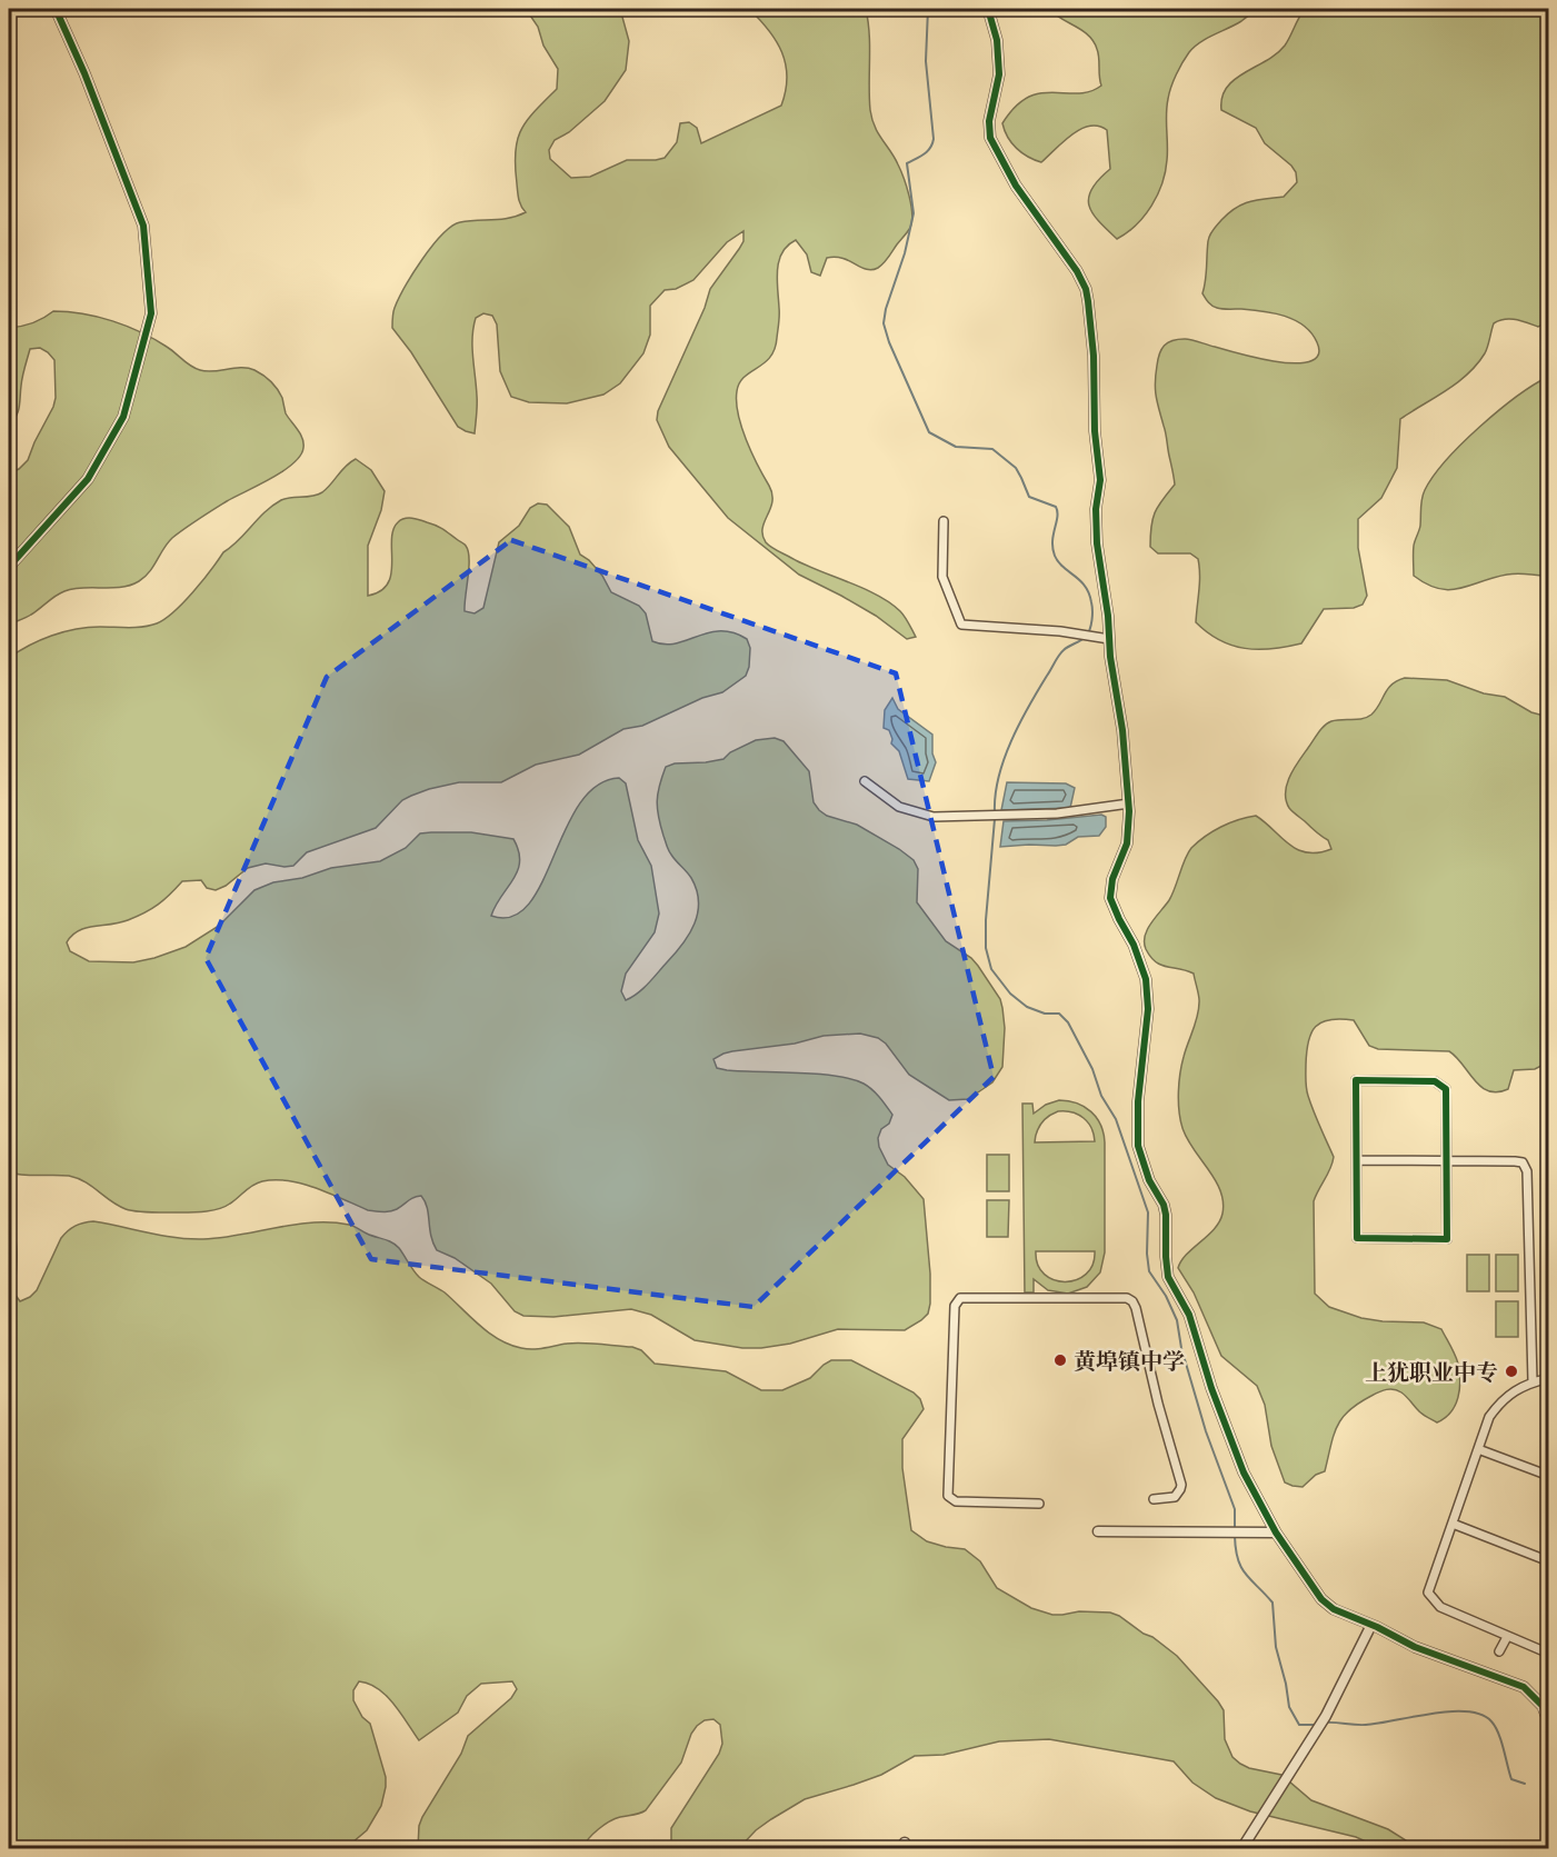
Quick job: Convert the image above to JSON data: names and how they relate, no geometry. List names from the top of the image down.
{
  "places": ["黄埠镇中学", "上犹职业中专"]
}
